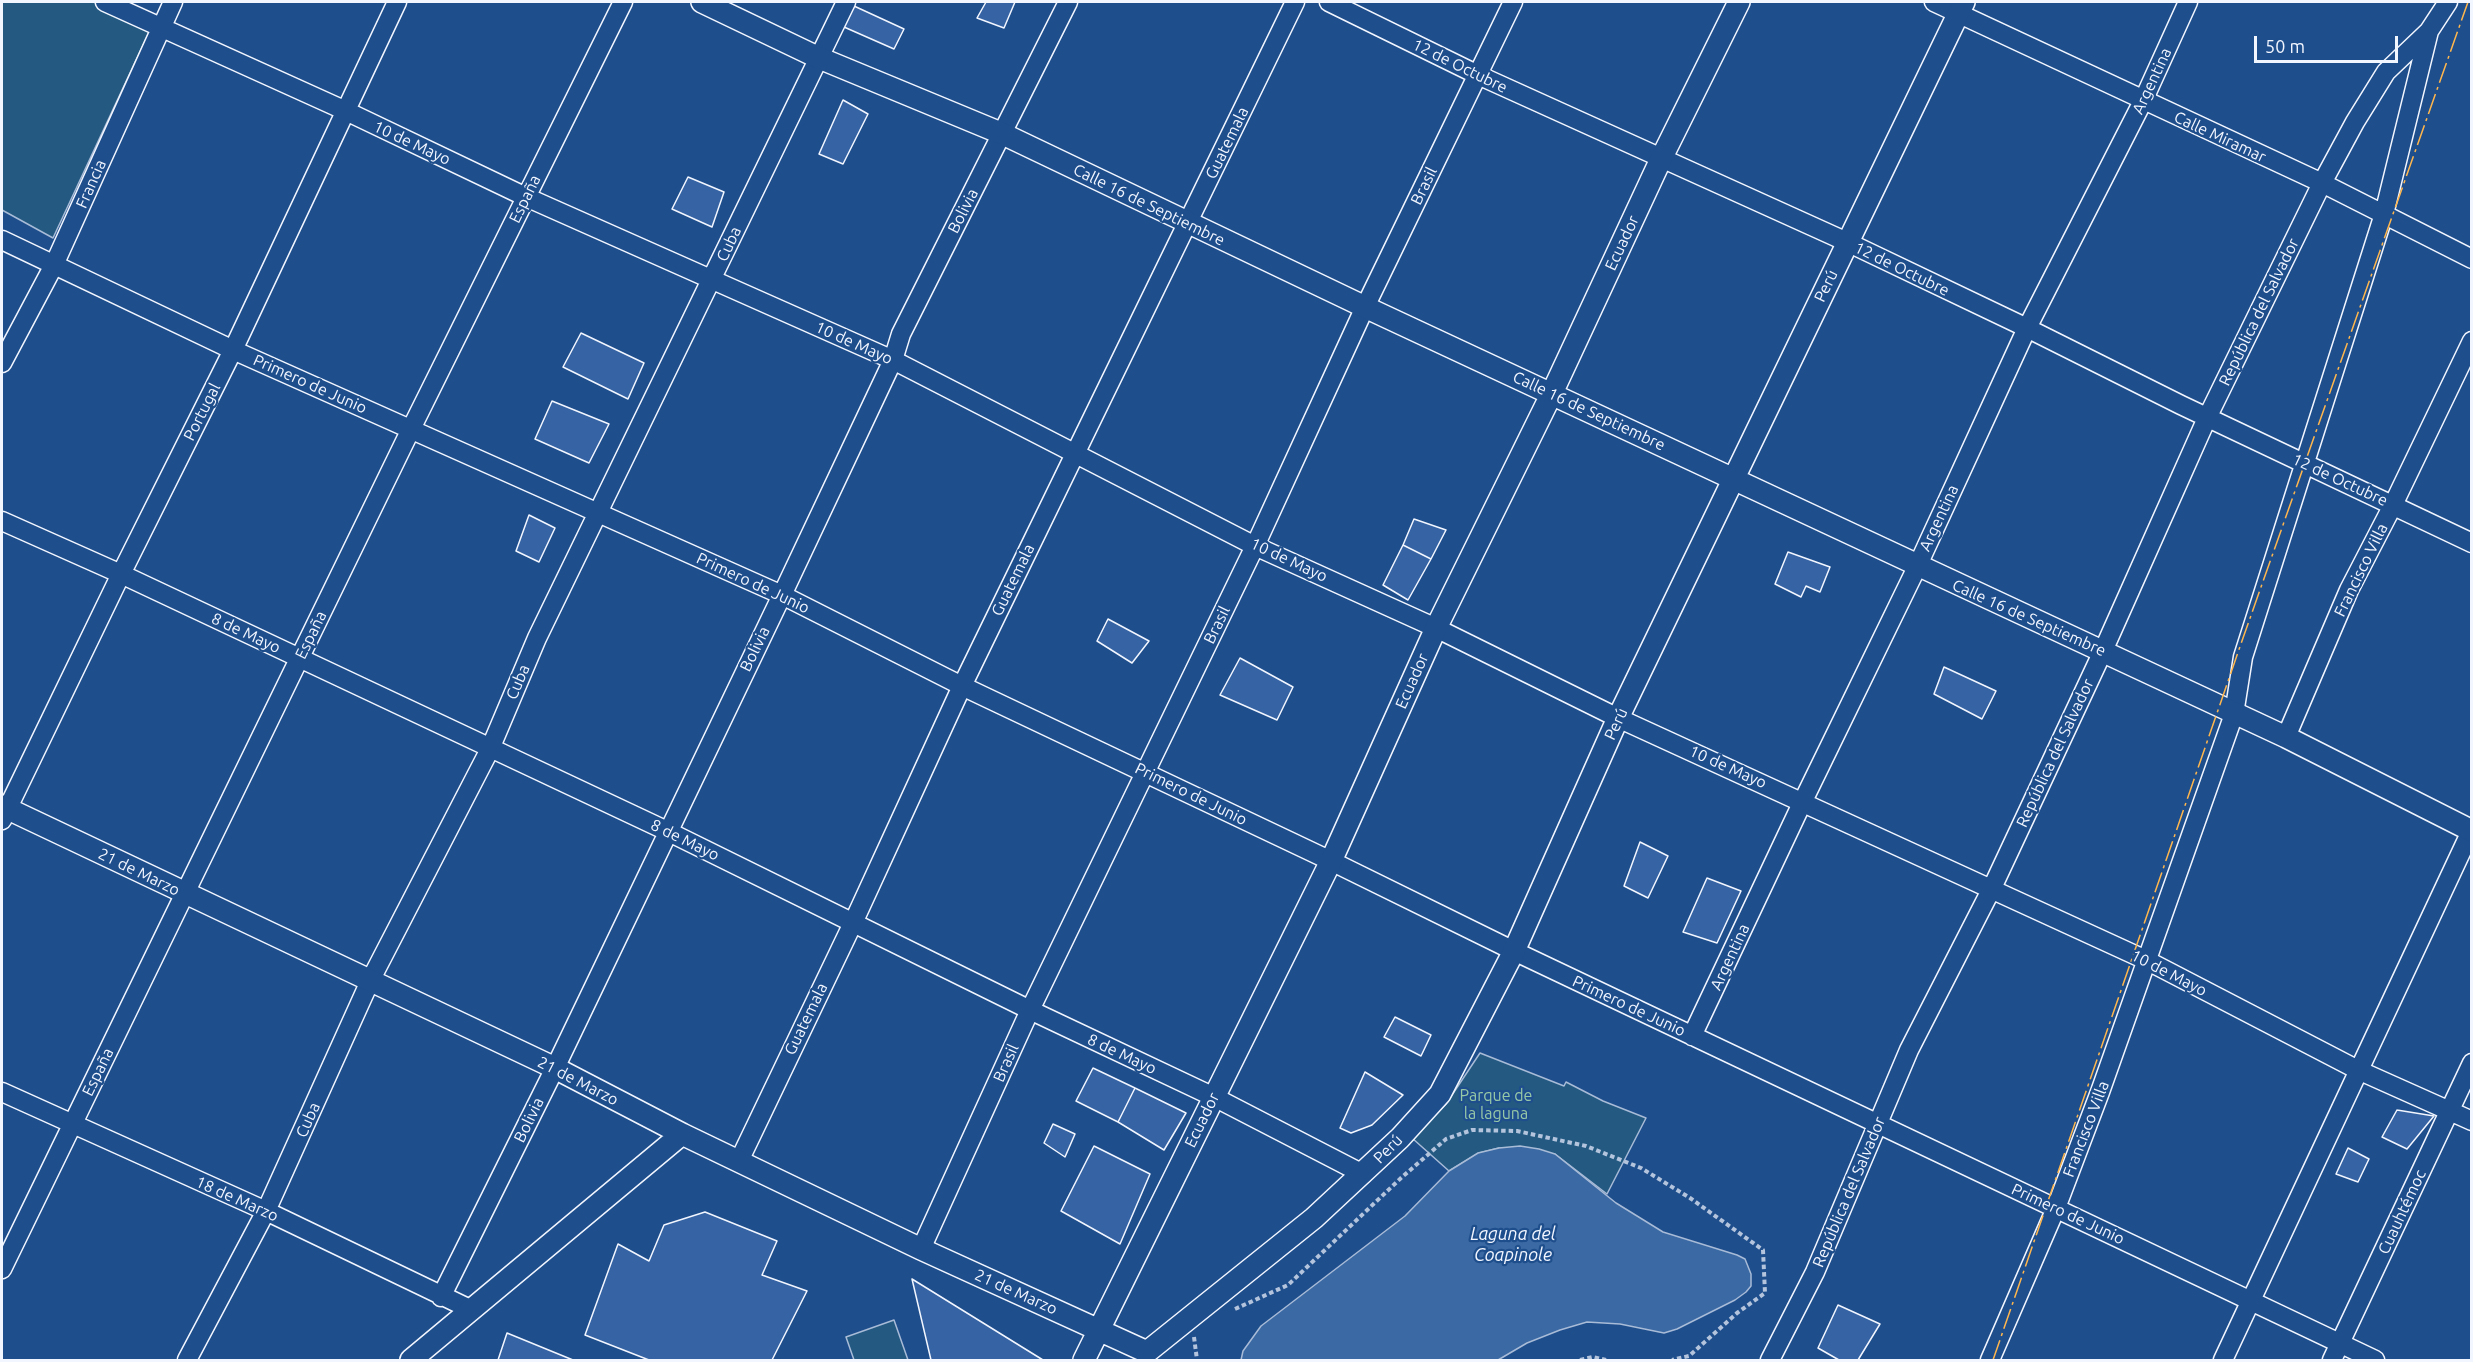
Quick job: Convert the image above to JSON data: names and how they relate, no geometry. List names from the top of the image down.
{
  "streets": {
    "street": [
      "12 de Octubre",
      "Argentina",
      "Calle Miramar",
      "10 de Mayo",
      "Guatemala",
      "Francia",
      "Brasil",
      "España",
      "Calle 16 de Septiembre",
      "Bolivia",
      "Ecuador",
      "Cuba",
      "Perú",
      "República del Salvador",
      "Primero de Junio",
      "Portugal",
      "Francisco Villa",
      "8 de Mayo",
      "21 de Marzo",
      "18 de Marzo",
      "Cuauhtémoc"
    ]
  },
  "crossings": [
    ["12 de Octubre", "Argentina"],
    ["12 de Octubre", "Brasil"],
    ["12 de Octubre", "Ecuador"],
    ["12 de Octubre", "Perú"],
    ["12 de Octubre", "República del Salvador"],
    ["12 de Octubre", "Francisco Villa"],
    ["Argentina", "Calle Miramar"],
    ["Argentina", "10 de Mayo"],
    ["Argentina", "Calle 16 de Septiembre"],
    ["Argentina", "Primero de Junio"],
    ["Calle Miramar", "Perú"],
    ["Calle Miramar", "República del Salvador"],
    ["Calle Miramar", "Francisco Villa"],
    ["10 de Mayo", "Guatemala"],
    ["10 de Mayo", "Francia"],
    ["10 de Mayo", "Brasil"],
    ["10 de Mayo", "España"],
    ["10 de Mayo", "Bolivia"],
    ["10 de Mayo", "Ecuador"],
    ["10 de Mayo", "Cuba"],
    ["10 de Mayo", "Perú"],
    ["10 de Mayo", "República del Salvador"],
    ["10 de Mayo", "Portugal"],
    ["10 de Mayo", "Francisco Villa"],
    ["10 de Mayo", "Cuauhtémoc"],
    ["Guatemala", "Calle 16 de Septiembre"],
    ["Guatemala", "Primero de Junio"],
    ["Guatemala", "8 de Mayo"],
    ["Guatemala", "21 de Marzo"],
    ["Francia", "Primero de Junio"],
    ["Brasil", "Calle 16 de Septiembre"],
    ["Brasil", "Primero de Junio"],
    ["Brasil", "8 de Mayo"],
    ["Brasil", "21 de Marzo"],
    ["España", "Primero de Junio"],
    ["España", "8 de Mayo"],
    ["España", "21 de Marzo"],
    ["España", "18 de Marzo"],
    ["Calle 16 de Septiembre", "Bolivia"],
    ["Calle 16 de Septiembre", "Ecuador"],
    ["Calle 16 de Septiembre", "Cuba"],
    ["Calle 16 de Septiembre", "Perú"],
    ["Calle 16 de Septiembre", "República del Salvador"],
    ["Calle 16 de Septiembre", "Francisco Villa"],
    ["Bolivia", "Primero de Junio"],
    ["Bolivia", "8 de Mayo"],
    ["Bolivia", "21 de Marzo"],
    ["Bolivia", "18 de Marzo"],
    ["Ecuador", "Primero de Junio"],
    ["Ecuador", "8 de Mayo"],
    ["Ecuador", "21 de Marzo"],
    ["Cuba", "Primero de Junio"],
    ["Cuba", "8 de Mayo"],
    ["Cuba", "21 de Marzo"],
    ["Cuba", "18 de Marzo"],
    ["Perú", "Primero de Junio"],
    ["Perú", "8 de Mayo"],
    ["Perú", "21 de Marzo"],
    ["República del Salvador", "Primero de Junio"],
    ["República del Salvador", "Francisco Villa"],
    ["Primero de Junio", "Portugal"],
    ["Primero de Junio", "Francisco Villa"],
    ["Primero de Junio", "Cuauhtémoc"],
    ["Portugal", "8 de Mayo"],
    ["Portugal", "21 de Marzo"]
  ],
  "water": ["Laguna del Coapinole"],
  "parks": ["Parque de la laguna"],
  "scale_bar": "50 m"
}
